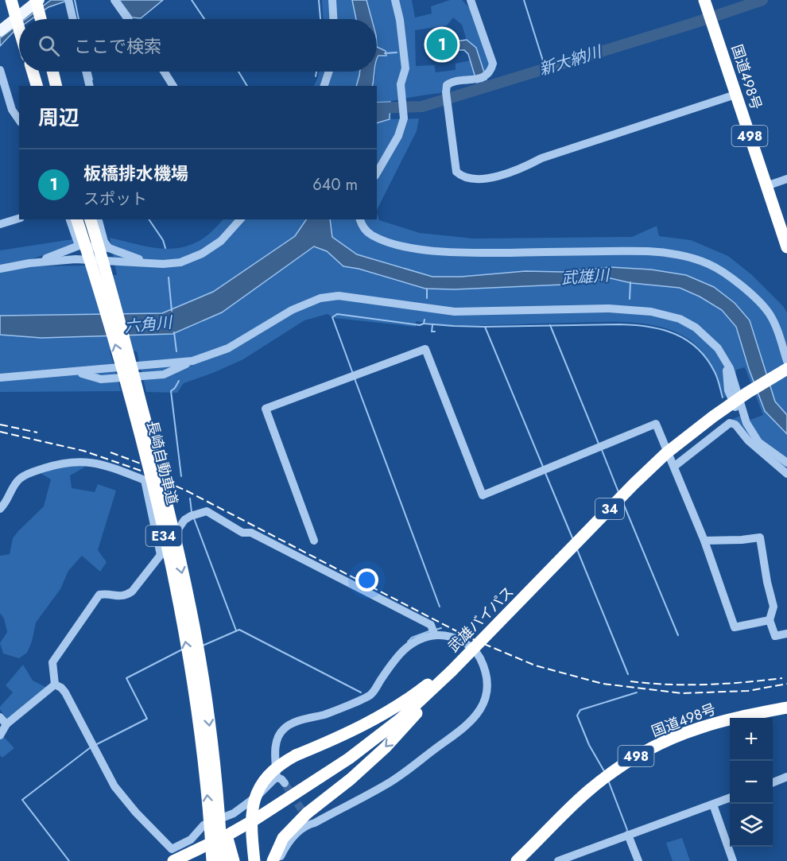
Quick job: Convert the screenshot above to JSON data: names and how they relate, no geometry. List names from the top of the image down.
{
  "streets": {
    "highway": [
      "国道498号",
      "498",
      "長崎自動車道",
      "34",
      "E34",
      "武雄バイパス"
    ]
  },
  "water": ["新大納川", "武雄川", "六角川"],
  "page": {
    "search": "ここで検索",
    "pins": "1",
    "heading": "周辺",
    "list": [
      {
        "mark": "1",
        "name": "板橋排水機場",
        "note": "スポット",
        "value": "640 m"
      }
    ],
    "map_buttons": ["+", "−"]
  }
}
